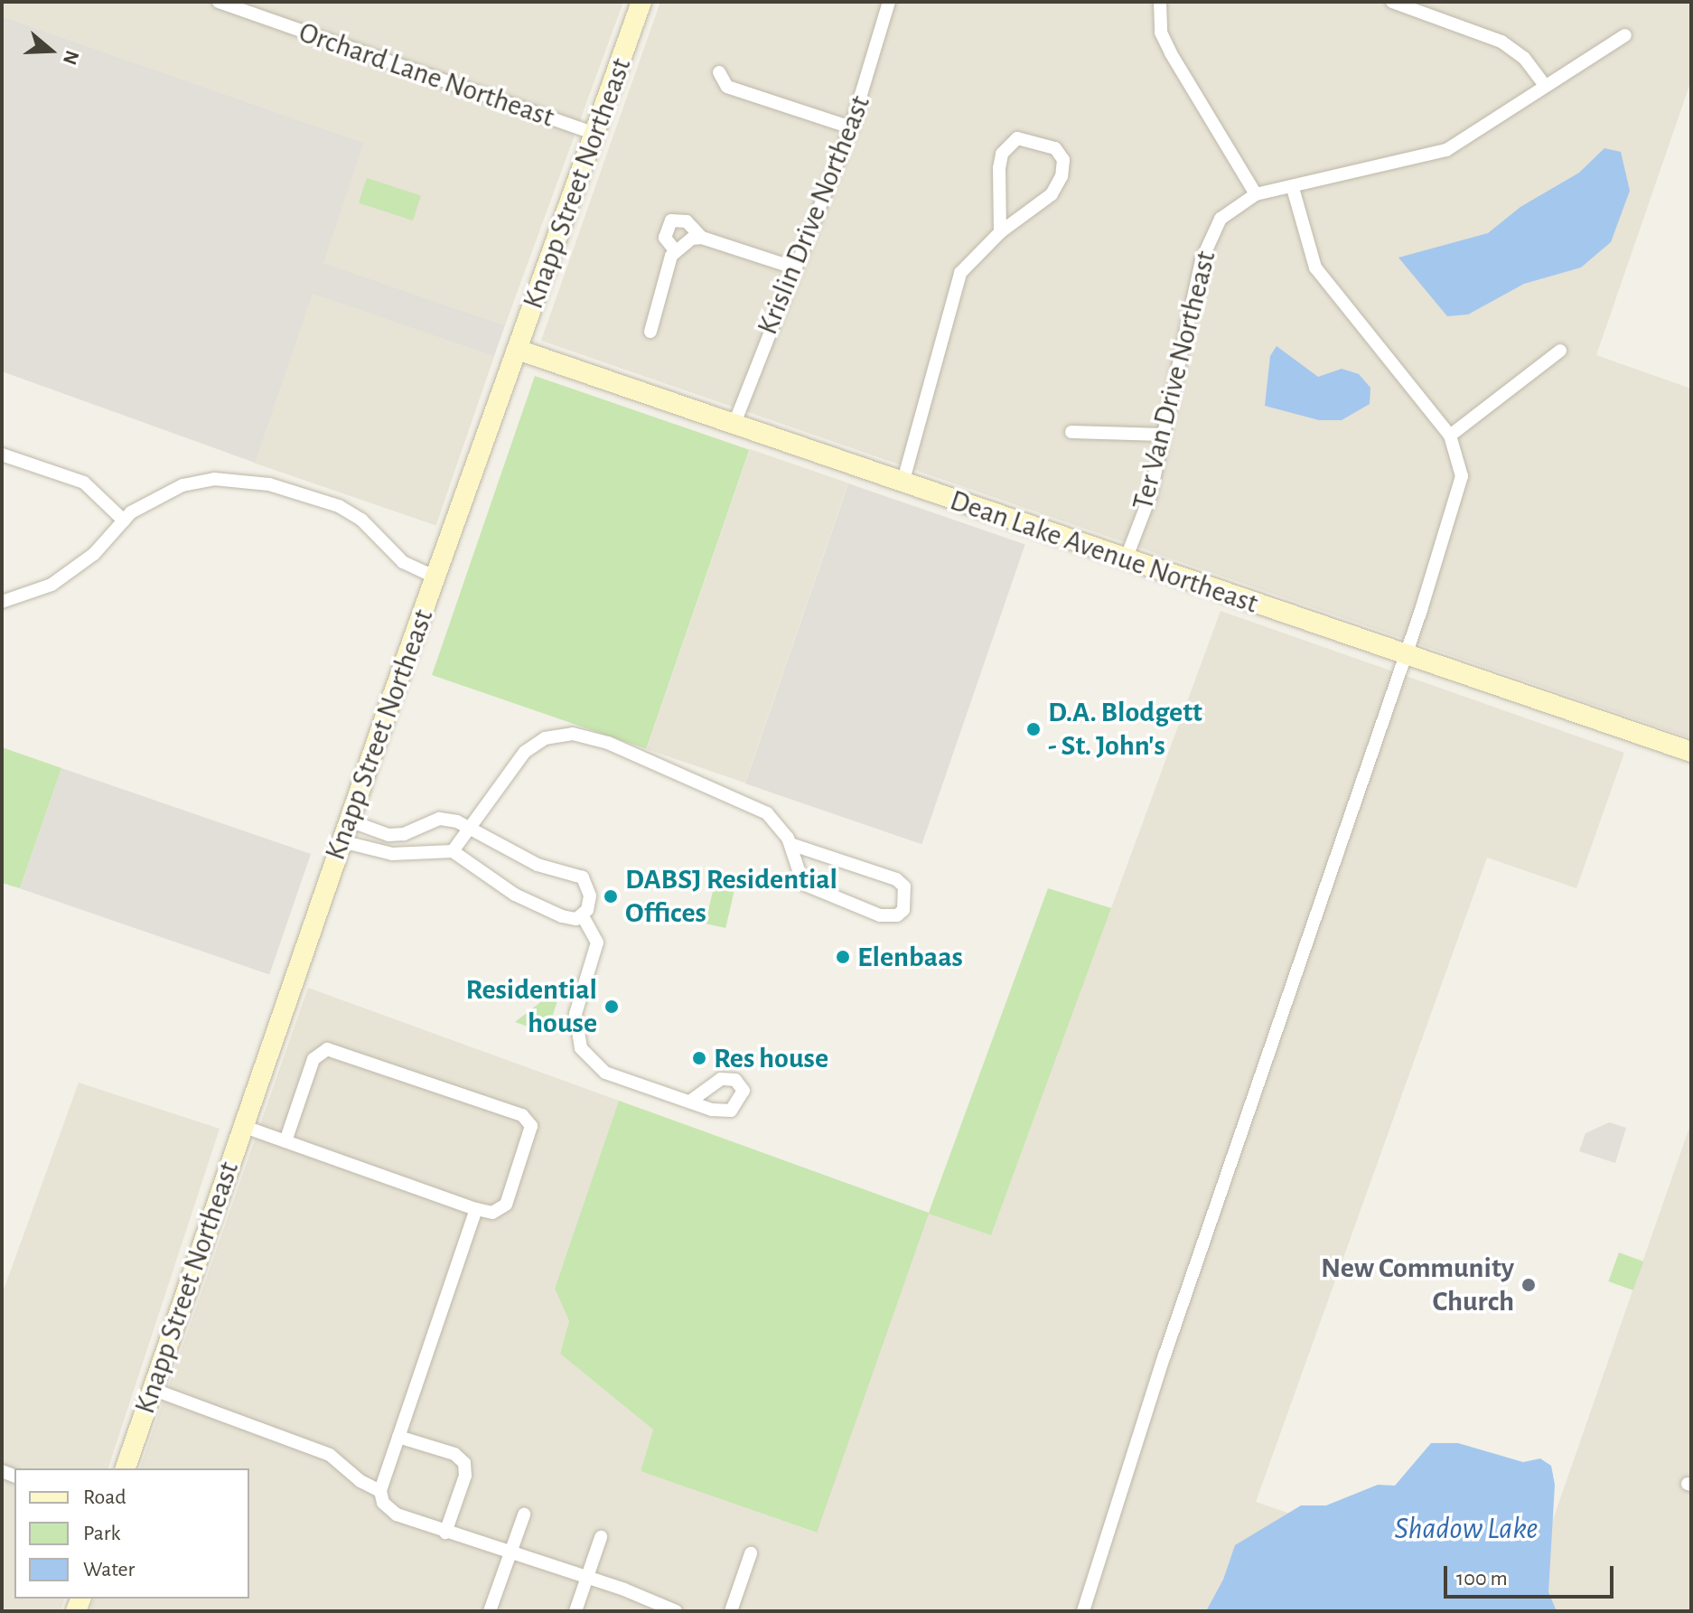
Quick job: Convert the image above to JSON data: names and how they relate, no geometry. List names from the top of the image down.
{
  "streets": {
    "main road": ["Knapp Street Northeast", "Dean Lake Avenue Northeast"],
    "street": ["Orchard Lane Northeast", "Krislin Drive Northeast", "Ter Van Drive Northeast"]
  },
  "crossings": [
    ["Orchard Lane Northeast", "Knapp Street Northeast"],
    ["Knapp Street Northeast", "Dean Lake Avenue Northeast"],
    ["Krislin Drive Northeast", "Dean Lake Avenue Northeast"],
    ["Ter Van Drive Northeast", "Dean Lake Avenue Northeast"]
  ],
  "water": ["Shadow Lake"],
  "places": [
    "D.A. Blodgett - St. John's",
    "DABSJ Residential Offices",
    "Elenbaas",
    "Residential house",
    "Res house",
    "New Community Church"
  ],
  "legend": ["Road", "Park", "Water"],
  "scale_bar": "100 m",
  "north": "right"
}
